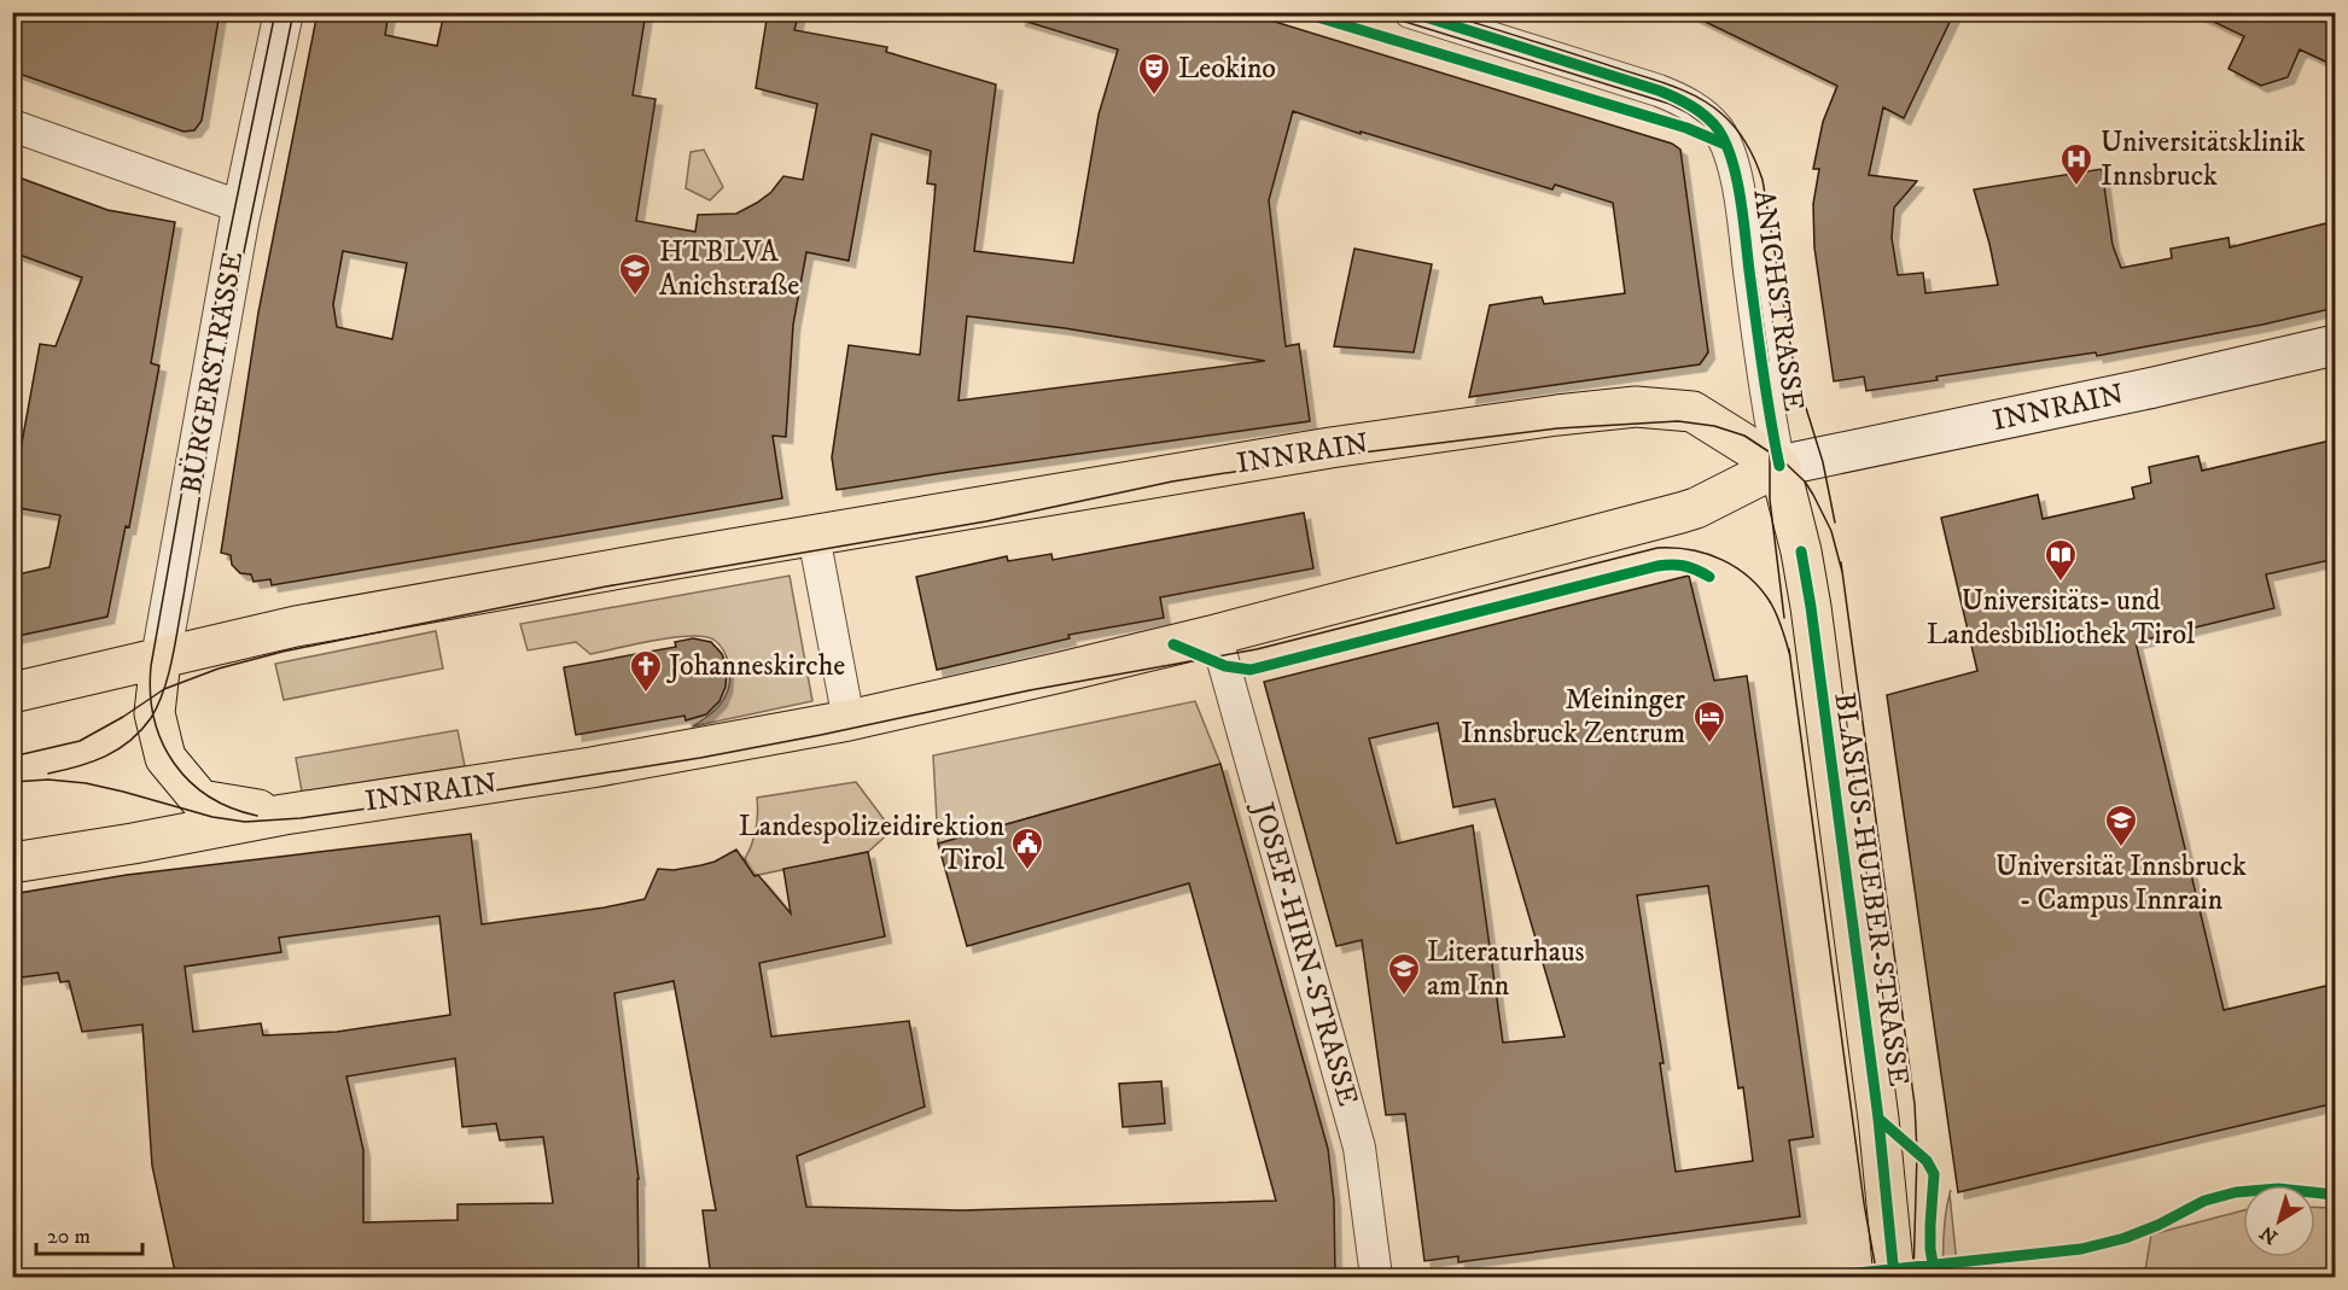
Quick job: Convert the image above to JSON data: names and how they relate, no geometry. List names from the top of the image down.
{
  "streets": {
    "main road": ["INNRAIN", "BLASIUS-HUEBER-STRASSE"],
    "street": ["ANICHSTRASSE", "BÜRGERSTRASSE", "JOSEF-HIRN-STRASSE"]
  },
  "crossings": [
    ["ANICHSTRASSE", "INNRAIN"],
    ["ANICHSTRASSE", "BLASIUS-HUEBER-STRASSE"],
    ["BÜRGERSTRASSE", "INNRAIN"],
    ["INNRAIN", "BLASIUS-HUEBER-STRASSE"],
    ["INNRAIN", "JOSEF-HIRN-STRASSE"]
  ],
  "places": {
    "theatre": ["Leokino"],
    "hospital": ["Universitätsklinik Innsbruck"],
    "school or university": ["HTBLVA Anichstraße", "Universität Innsbruck - Campus Innrain", "Literaturhaus am Inn"],
    "library": ["Universitäts- und Landesbibliothek Tirol"],
    "church": ["Johanneskirche"],
    "hotel": ["Meininger Innsbruck Zentrum"],
    "public building": ["Landespolizeidirektion Tirol"]
  },
  "scale_bar": "20 m",
  "north": "bottom left"
}
